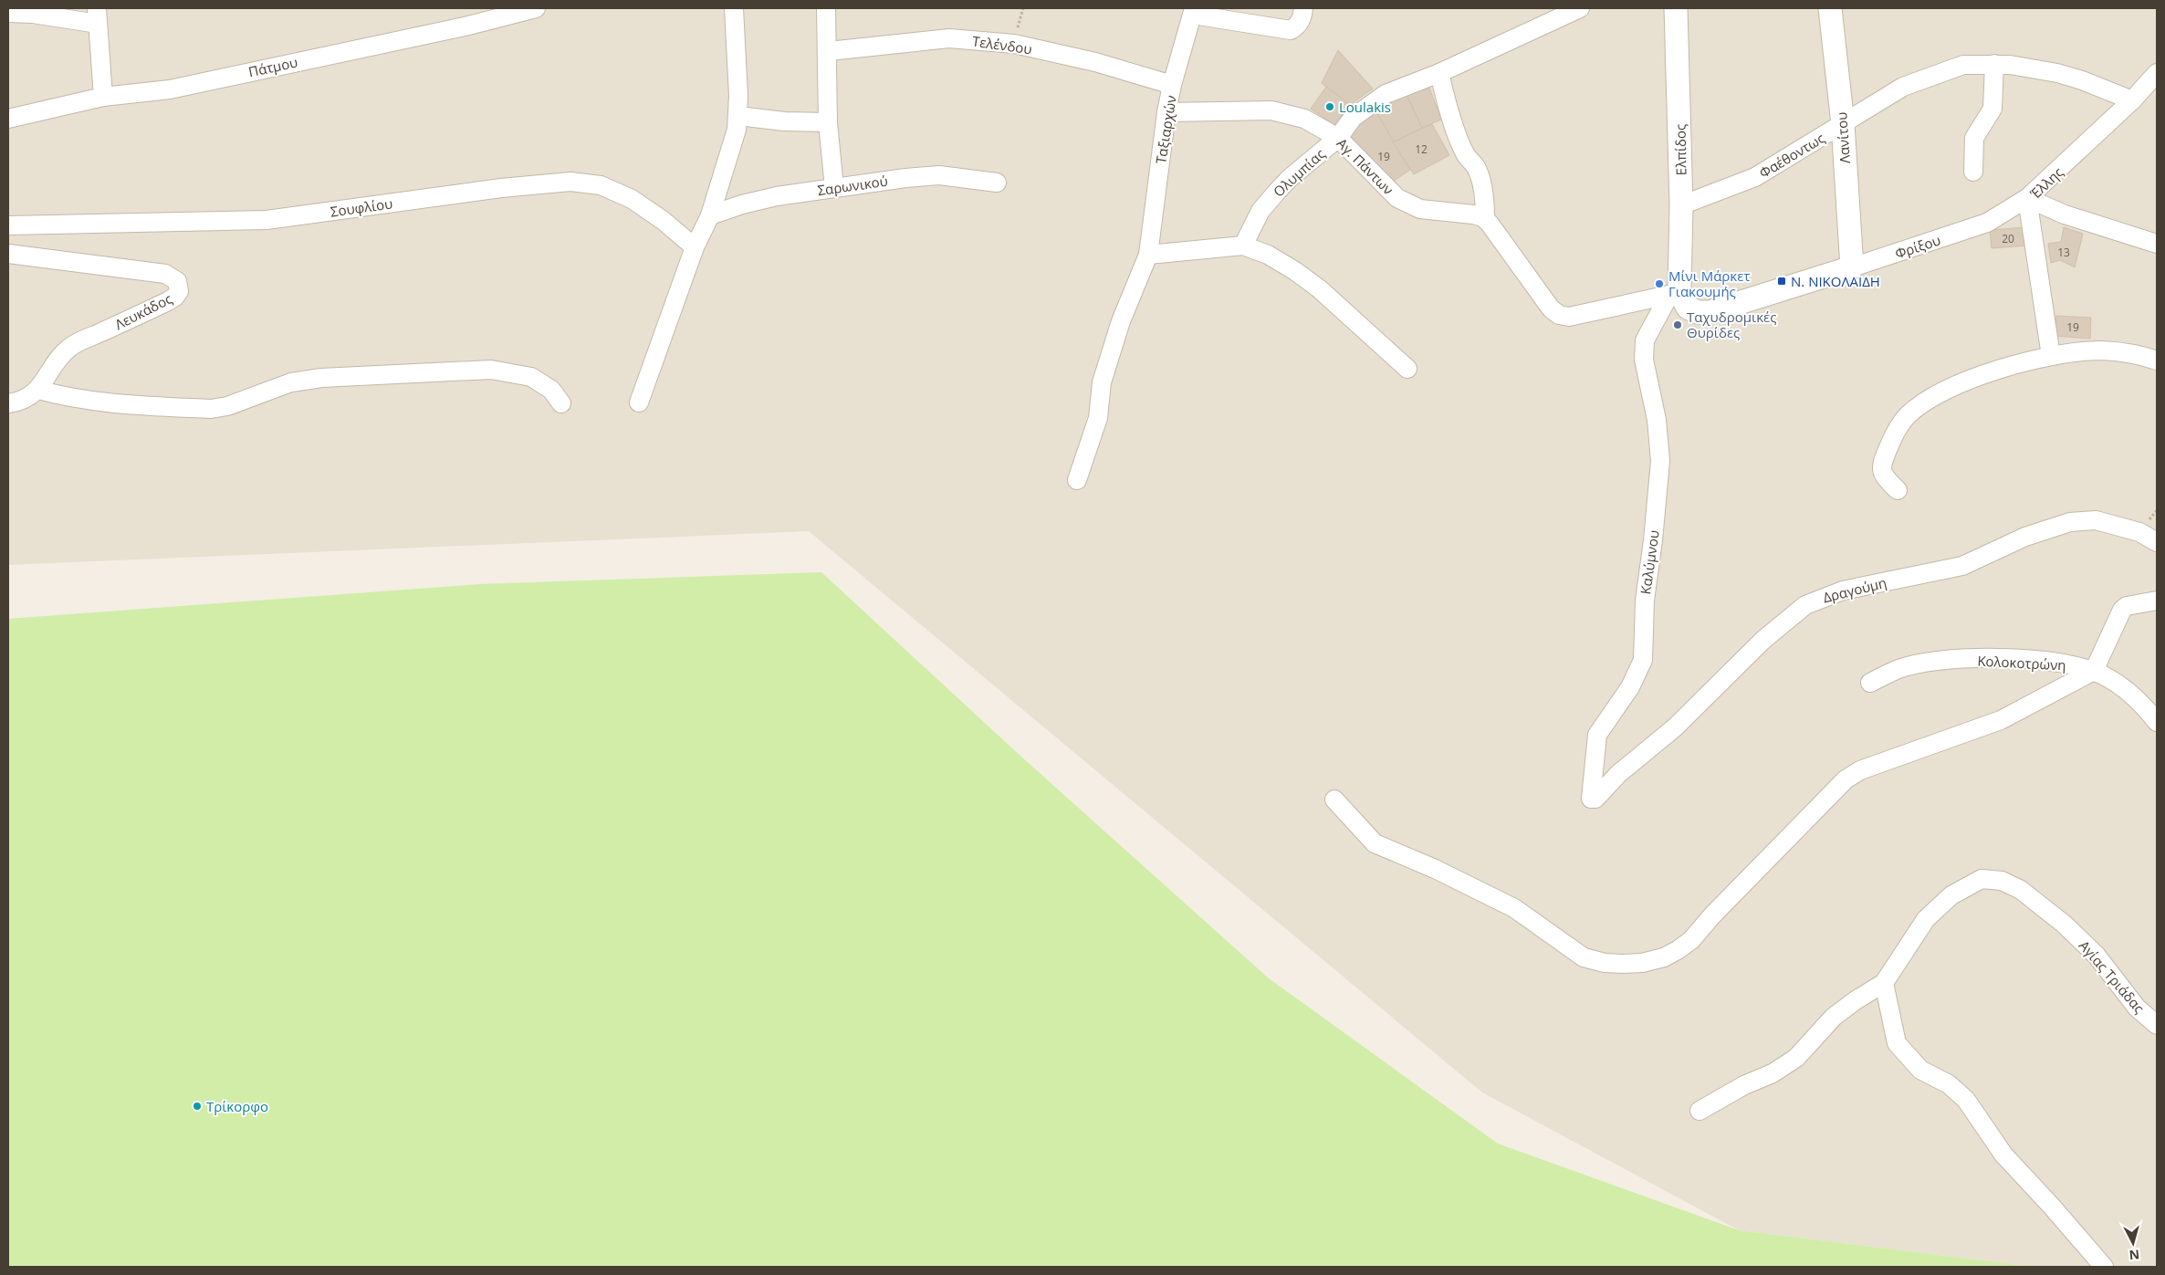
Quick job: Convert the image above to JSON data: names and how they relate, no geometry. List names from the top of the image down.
{
  "streets": {
    "street": [
      "Τελένδου",
      "Πάτμου",
      "Ταξιαρχών",
      "Λανίτου",
      "Ελπίδος",
      "Φαέθοντως",
      "Αγ. Πάντων",
      "Ολυμπίας",
      "Έλλης",
      "Σαρωνικού",
      "Σουφλίου",
      "Φρίξου",
      "Λευκάδος",
      "Καλύμνου",
      "Δραγούμη",
      "Κολοκοτρώνη",
      "Αγίας Τριάδας"
    ]
  },
  "crossings": [
    ["Τελένδου", "Ταξιαρχών"],
    ["Ταξιαρχών", "Αγ. Πάντων"],
    ["Λανίτου", "Φαέθοντως"],
    ["Λανίτου", "Φρίξου"],
    ["Ελπίδος", "Φαέθοντως"],
    ["Ελπίδος", "Φρίξου"],
    ["Ελπίδος", "Καλύμνου"],
    ["Φαέθοντως", "Έλλης"],
    ["Αγ. Πάντων", "Ολυμπίας"],
    ["Έλλης", "Φρίξου"],
    ["Φρίξου", "Καλύμνου"],
    ["Καλύμνου", "Δραγούμη"]
  ],
  "places": {
    "other": [
      "Loulakis",
      "Μίνι Μάρκετ Γιακουμής",
      "Ταχυδρομικές Θυρίδες",
      "Τρίκορφο"
    ],
    "transit": ["Ν. ΝΙΚΟΛΑΙΔΗ"]
  },
  "house_numbers": [
    "12",
    "19",
    "20",
    "13",
    "19"
  ],
  "north": "bottom"
}
